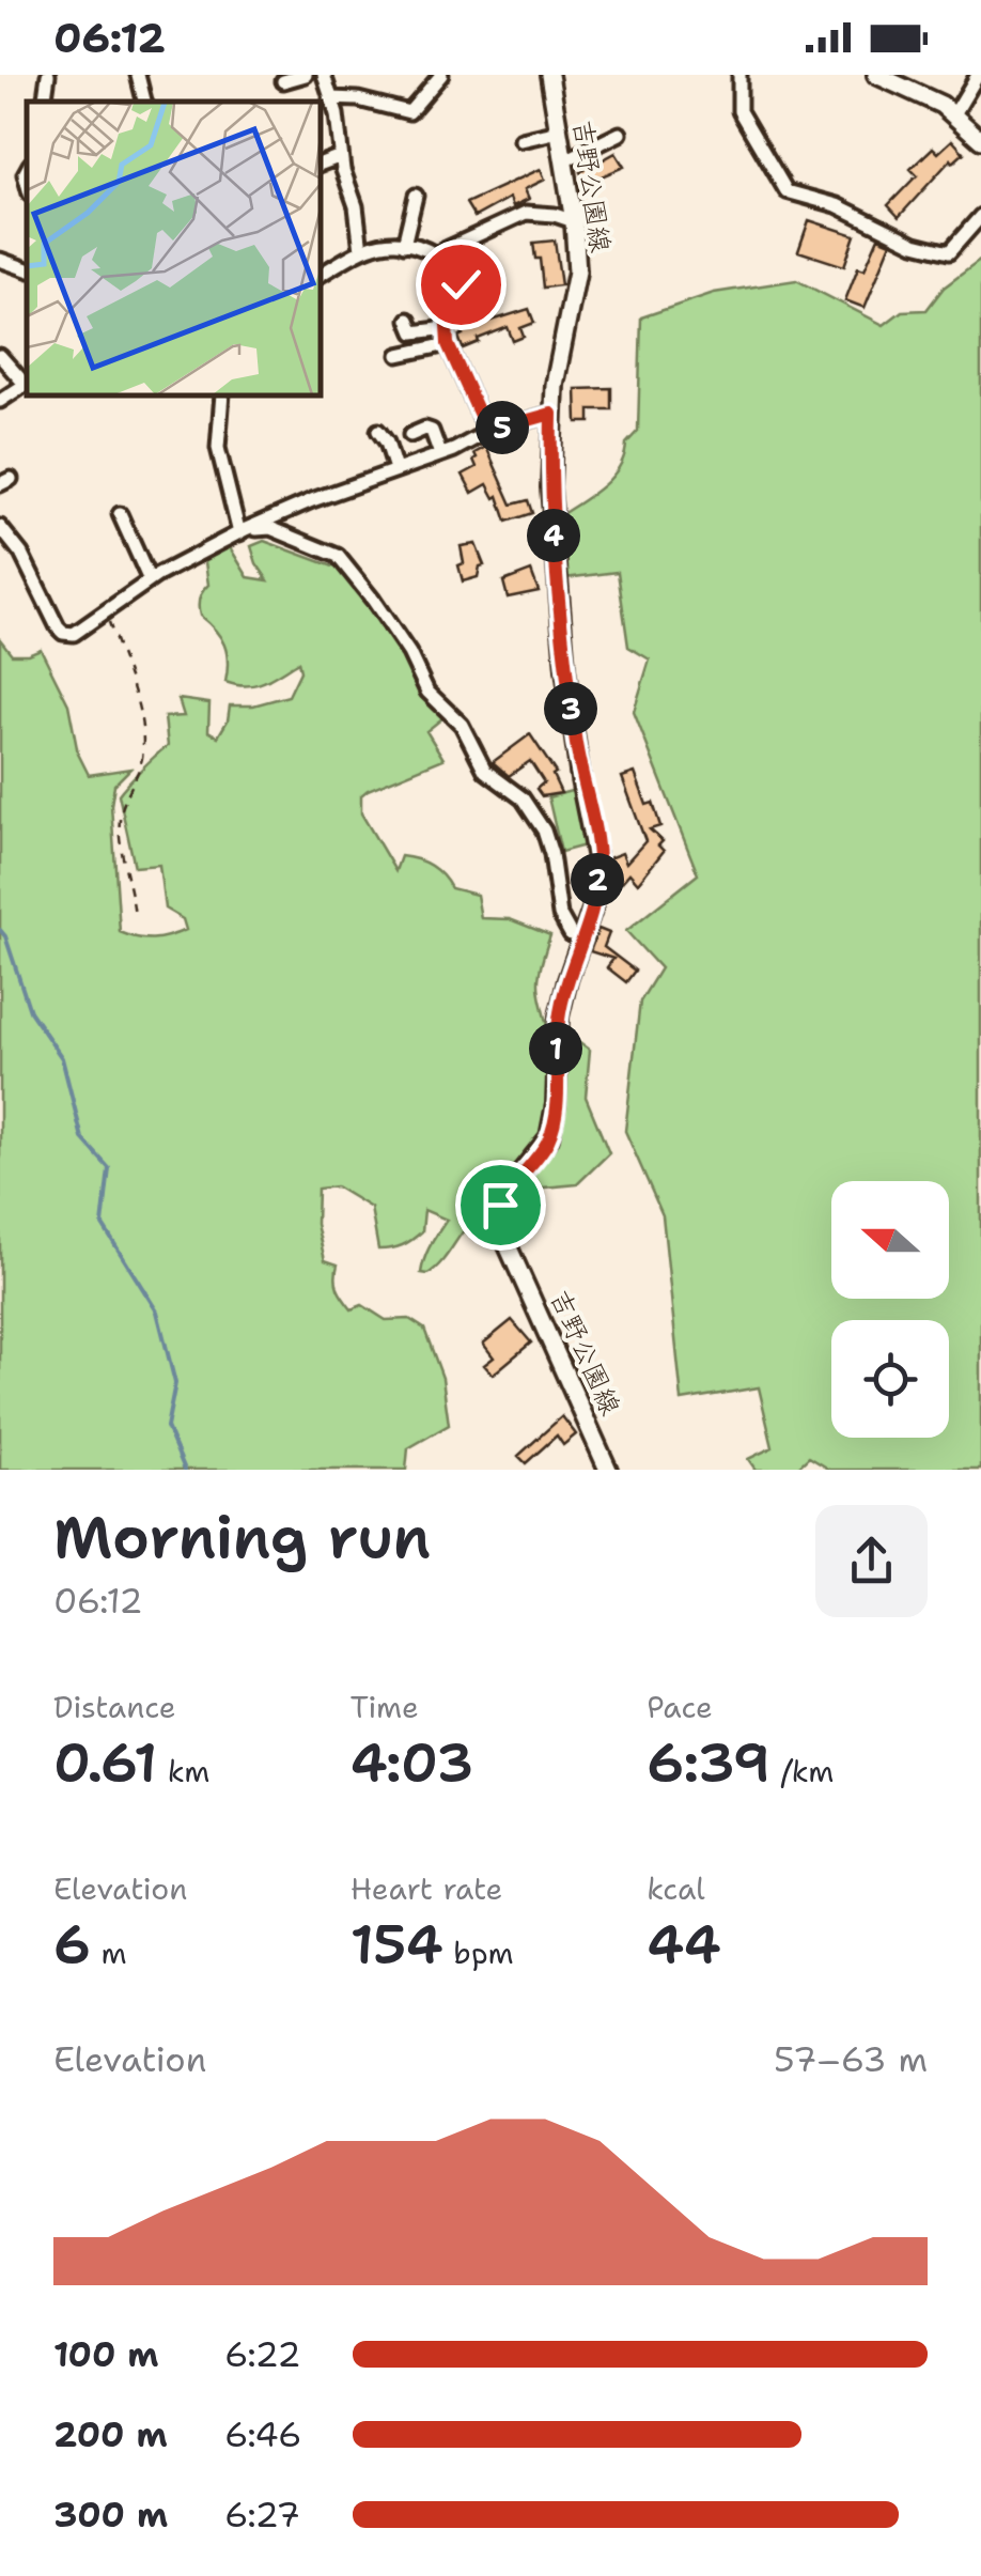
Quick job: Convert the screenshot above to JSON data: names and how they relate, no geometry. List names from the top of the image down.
{
  "streets": {
    "main road": ["吉野公園線"]
  },
  "north": "left",
  "page": {
    "status": "06:12",
    "pins": [
      "5",
      "4",
      "3",
      "2",
      "1"
    ],
    "heading": ["Morning run", "06:12"],
    "stats": [
      ["Distance", "0.61 km"],
      ["Time", "4:03"],
      ["Pace", "6:39 /km"],
      ["Elevation", "6 m"],
      ["Heart rate", "154 bpm"],
      ["kcal", "44"]
    ],
    "chart": ["Elevation", "57–63 m"],
    "list": [
      {
        "name": "100 m",
        "note": "6:22"
      },
      {
        "name": "200 m",
        "note": "6:46"
      },
      {
        "name": "300 m",
        "note": "6:27"
      }
    ]
  }
}
